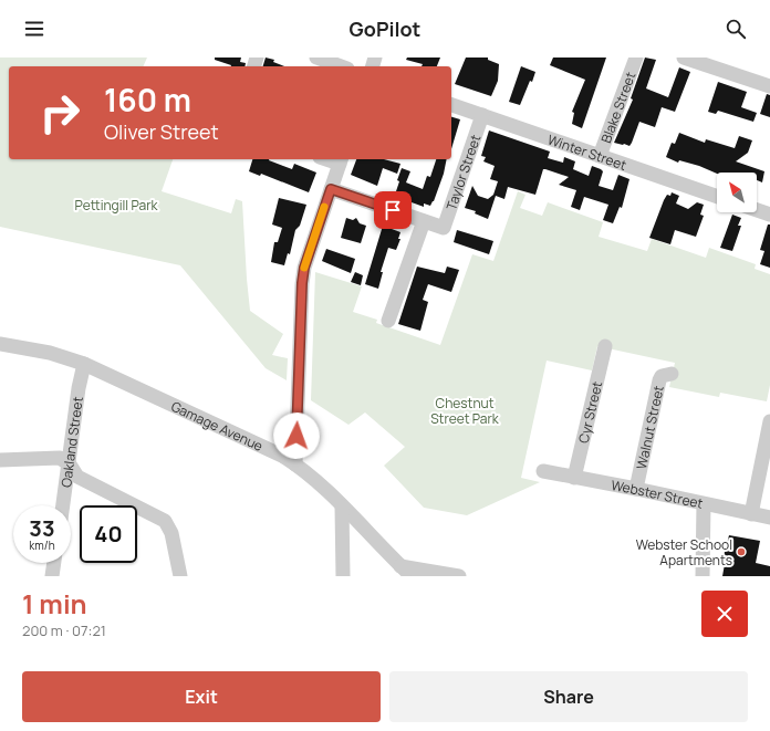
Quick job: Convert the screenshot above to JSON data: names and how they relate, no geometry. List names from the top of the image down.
{
  "streets": {
    "street": [
      "Blake Street",
      "Winter Street",
      "Taylor Street",
      "Cyr Street",
      "Gamage Avenue",
      "Walnut Street",
      "Oakland Street",
      "Webster Street"
    ]
  },
  "crossings": [
    ["Blake Street", "Winter Street"],
    ["Winter Street", "Taylor Street"],
    ["Cyr Street", "Webster Street"],
    ["Gamage Avenue", "Oakland Street"],
    ["Walnut Street", "Webster Street"]
  ],
  "parks": ["Pettingill Park", "Chestnut Street Park"],
  "places": ["Webster School Apartments"],
  "north": "top left",
  "page": {
    "header": "GoPilot",
    "turn": ["160 m", "Oliver Street"],
    "speed": "33 km/h",
    "limit": "40",
    "heading": ["1 min", "200 m · 07:21"],
    "buttons": ["Exit", "Share"]
  }
}
